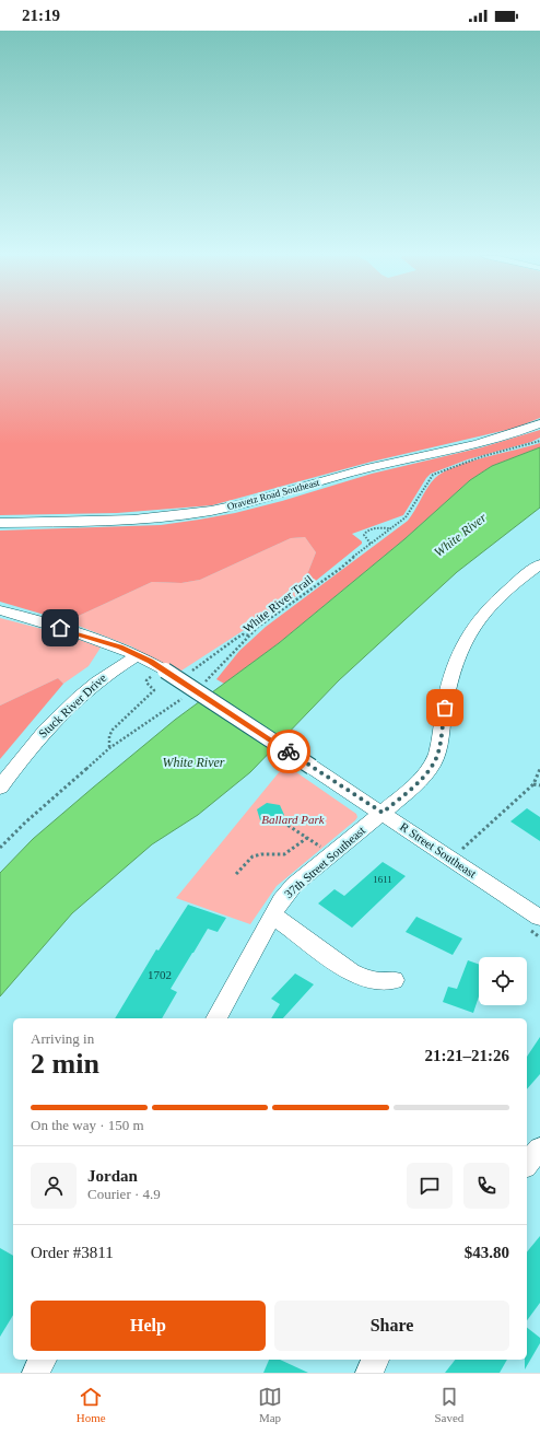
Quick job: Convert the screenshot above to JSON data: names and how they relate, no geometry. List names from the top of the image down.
{
  "streets": {
    "street": [
      "Oravetz Road Southeast",
      "Stuck River Drive",
      "R Street Southeast",
      "37th Street Southeast"
    ],
    "path": ["White River Trail"]
  },
  "crossings": [
    ["Stuck River Drive", "R Street Southeast"],
    ["R Street Southeast", "37th Street Southeast"]
  ],
  "water": ["White River"],
  "parks": ["Ballard Park"],
  "house_numbers": ["1611", "1702"],
  "page": {
    "status": "21:19",
    "heading": ["2 min", "Arriving in", "21:21–21:26"],
    "panel": [
      "Jordan",
      "Courier · 4.9",
      "Order #3811",
      "$43.80"
    ],
    "bar": "On the way · 150 m",
    "buttons": ["Help", "Share"],
    "tabs": ["Home", "Map", "Saved"]
  }
}
